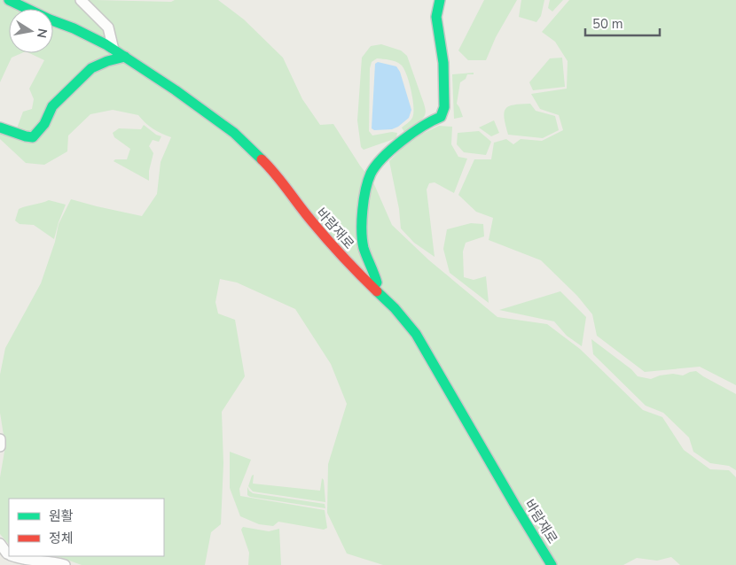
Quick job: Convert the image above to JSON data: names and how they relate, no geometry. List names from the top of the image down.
{
  "streets": {
    "street": ["바람재로"]
  },
  "legend": ["원활", "정체"],
  "scale_bar": "50 m",
  "north": "right"
}
